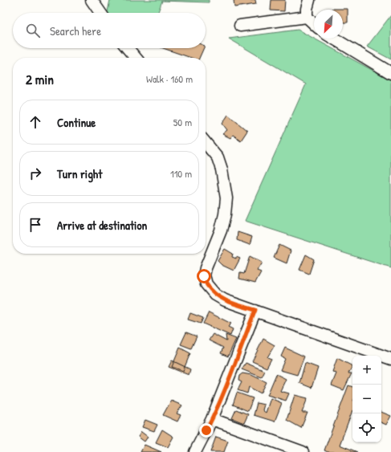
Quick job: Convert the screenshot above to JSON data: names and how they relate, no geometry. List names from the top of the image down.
{
  "north": "bottom left",
  "page": {
    "search": "Search here",
    "heading": ["2 min", "Walk · 160 m"],
    "list": [
      ["Continue", "50 m"],
      ["Turn right", "110 m"],
      "Arrive at destination"
    ],
    "map_buttons": ["+", "−"]
  }
}
